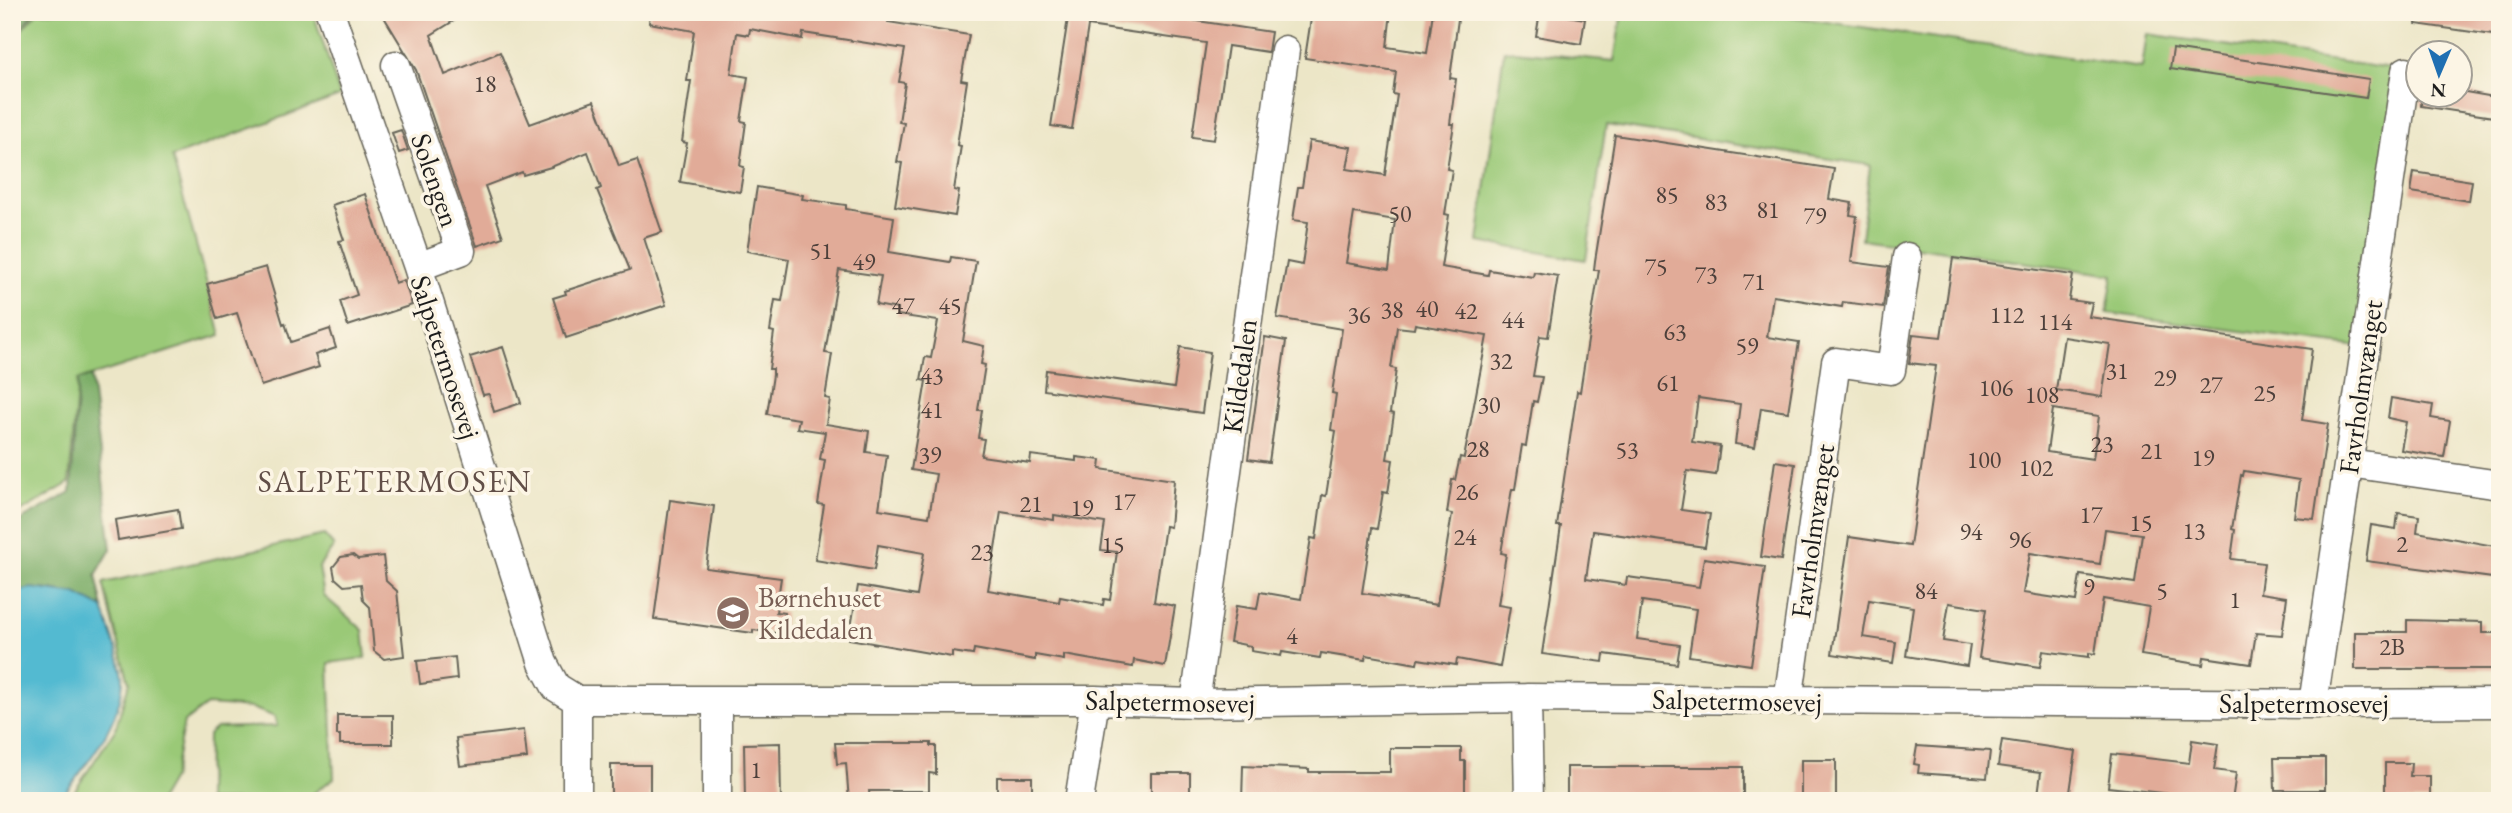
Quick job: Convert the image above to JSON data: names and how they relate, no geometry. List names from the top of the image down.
{
  "streets": {
    "street": [
      "Solengen",
      "Salpetermosevej",
      "Kildedalen",
      "Favrholmvænget"
    ]
  },
  "crossings": [
    ["Solengen", "Salpetermosevej"],
    ["Salpetermosevej", "Kildedalen"],
    ["Salpetermosevej", "Favrholmvænget"]
  ],
  "districts": ["SALPETERMOSEN"],
  "places": {
    "school or university": ["Børnehuset Kildedalen"]
  },
  "house_numbers": [
    "18",
    "85",
    "83",
    "81",
    "50",
    "79",
    "51",
    "49",
    "75",
    "73",
    "71",
    "47",
    "45",
    "40",
    "38",
    "42",
    "36",
    "112",
    "44",
    "114",
    "63",
    "59",
    "32",
    "31",
    "43",
    "29",
    "61",
    "27",
    "106",
    "25",
    "108",
    "30",
    "41",
    "23",
    "28",
    "53",
    "21",
    "39",
    "19",
    "100",
    "102",
    "26",
    "17",
    "21",
    "19",
    "17",
    "15",
    "13",
    "94",
    "24",
    "96",
    "2",
    "15",
    "23",
    "9",
    "84",
    "5",
    "1",
    "4",
    "2B",
    "1"
  ],
  "north": "bottom"
}
